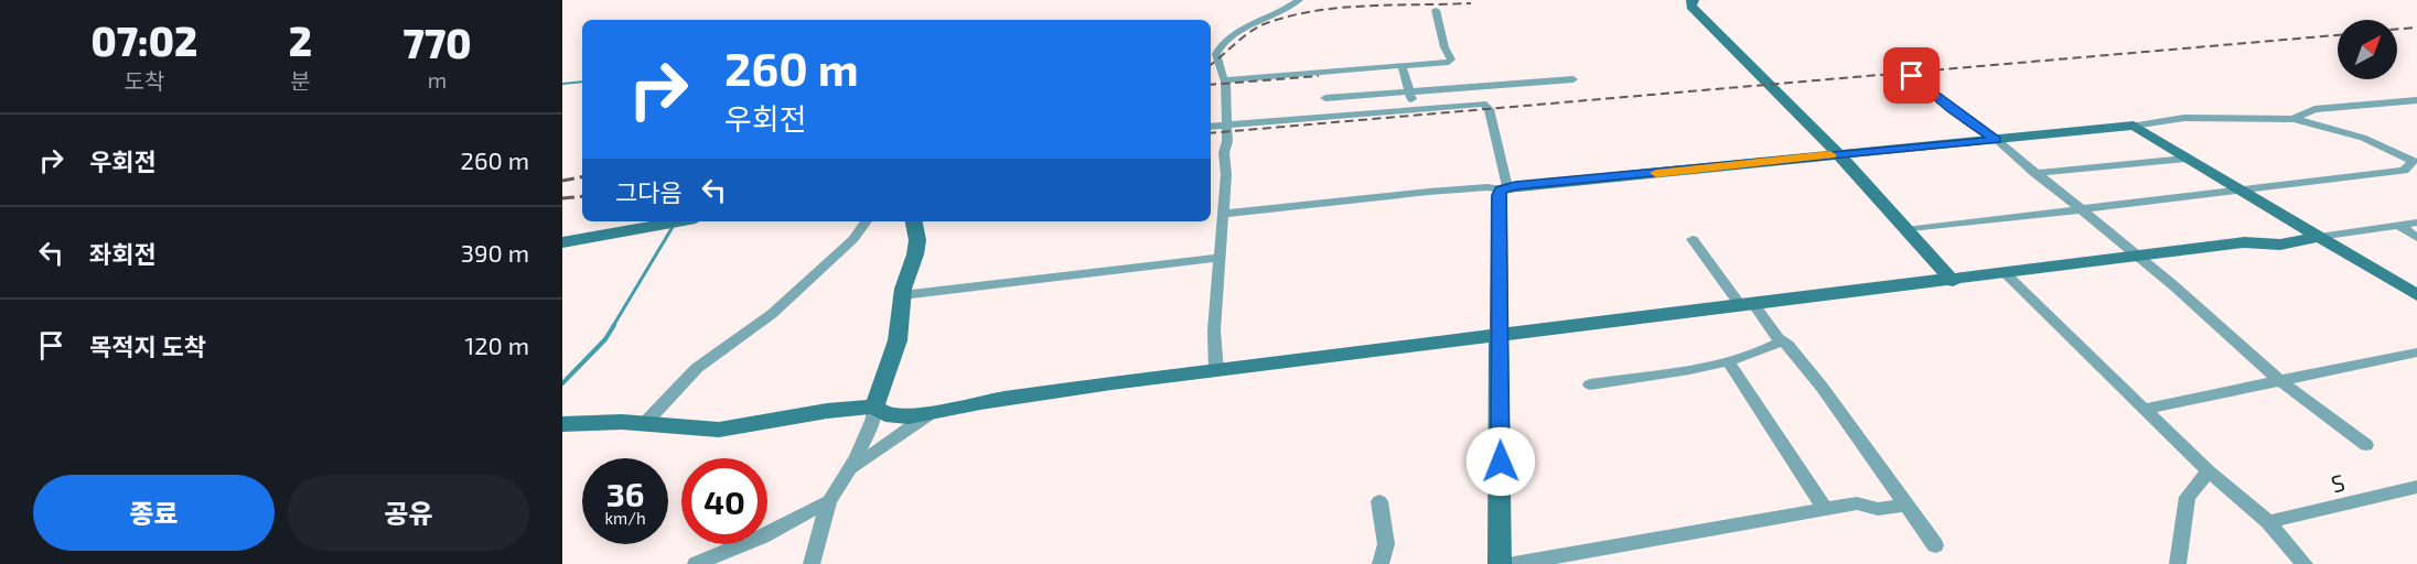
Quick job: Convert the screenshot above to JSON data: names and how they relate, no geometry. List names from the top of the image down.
{
  "streets": {
    "street": ["S"]
  },
  "north": "top right",
  "page": {
    "eta": [
      "07:02",
      "도착",
      "2",
      "분",
      "770",
      "m"
    ],
    "turn": ["260 m", "우회전"],
    "list": [
      {
        "name": "우회전",
        "value": "260 m"
      },
      {
        "name": "좌회전",
        "value": "390 m"
      },
      {
        "name": "목적지 도착",
        "value": "120 m"
      }
    ],
    "then": "그다음",
    "speed": "36 km/h",
    "limit": "40",
    "buttons": ["종료", "공유"]
  }
}
